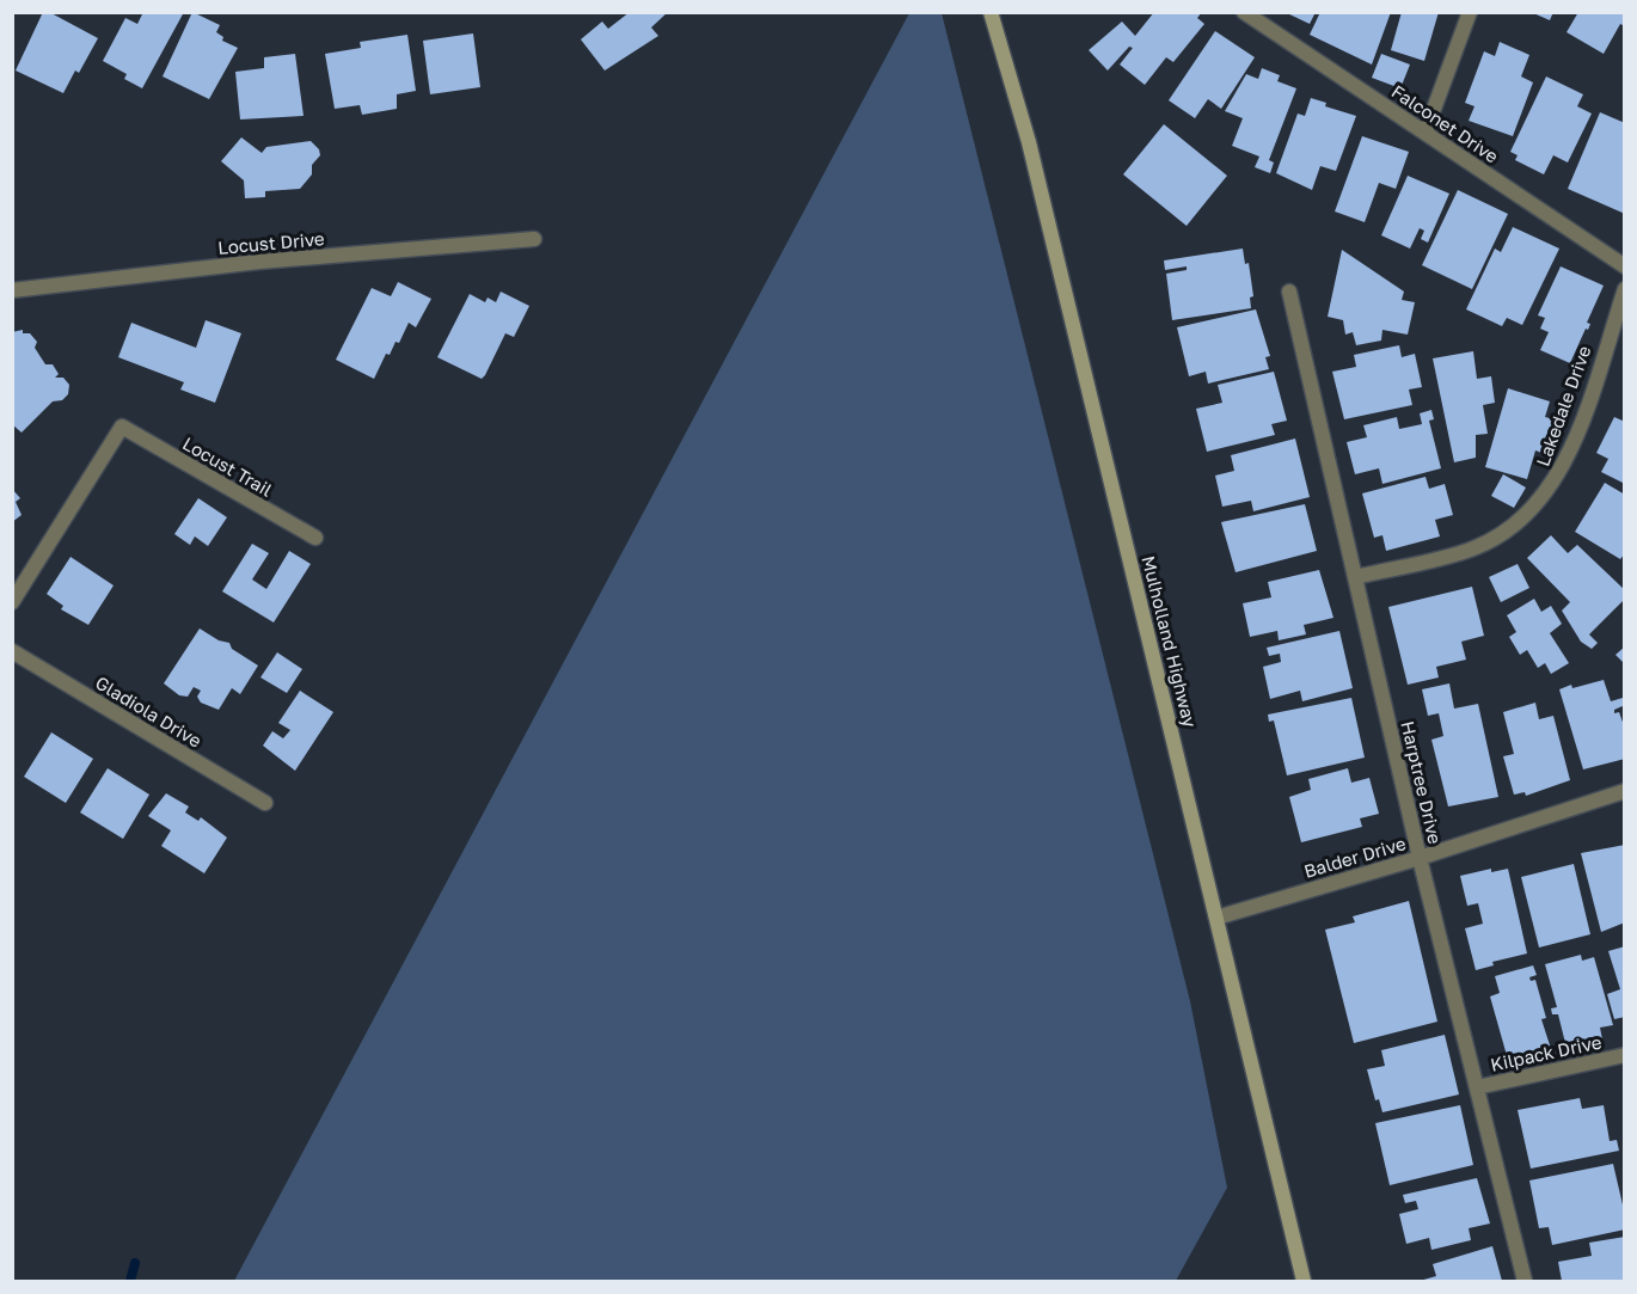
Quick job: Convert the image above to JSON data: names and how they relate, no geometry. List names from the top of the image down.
{
  "streets": {
    "main road": ["Mulholland Highway"],
    "street": [
      "Falconet Drive",
      "Locust Drive",
      "Lakedale Drive",
      "Locust Trail",
      "Gladiola Drive",
      "Harptree Drive",
      "Balder Drive",
      "Kilpack Drive"
    ]
  },
  "crossings": [
    ["Lakedale Drive", "Harptree Drive"],
    ["Mulholland Highway", "Balder Drive"],
    ["Harptree Drive", "Balder Drive"],
    ["Harptree Drive", "Kilpack Drive"]
  ]
}
